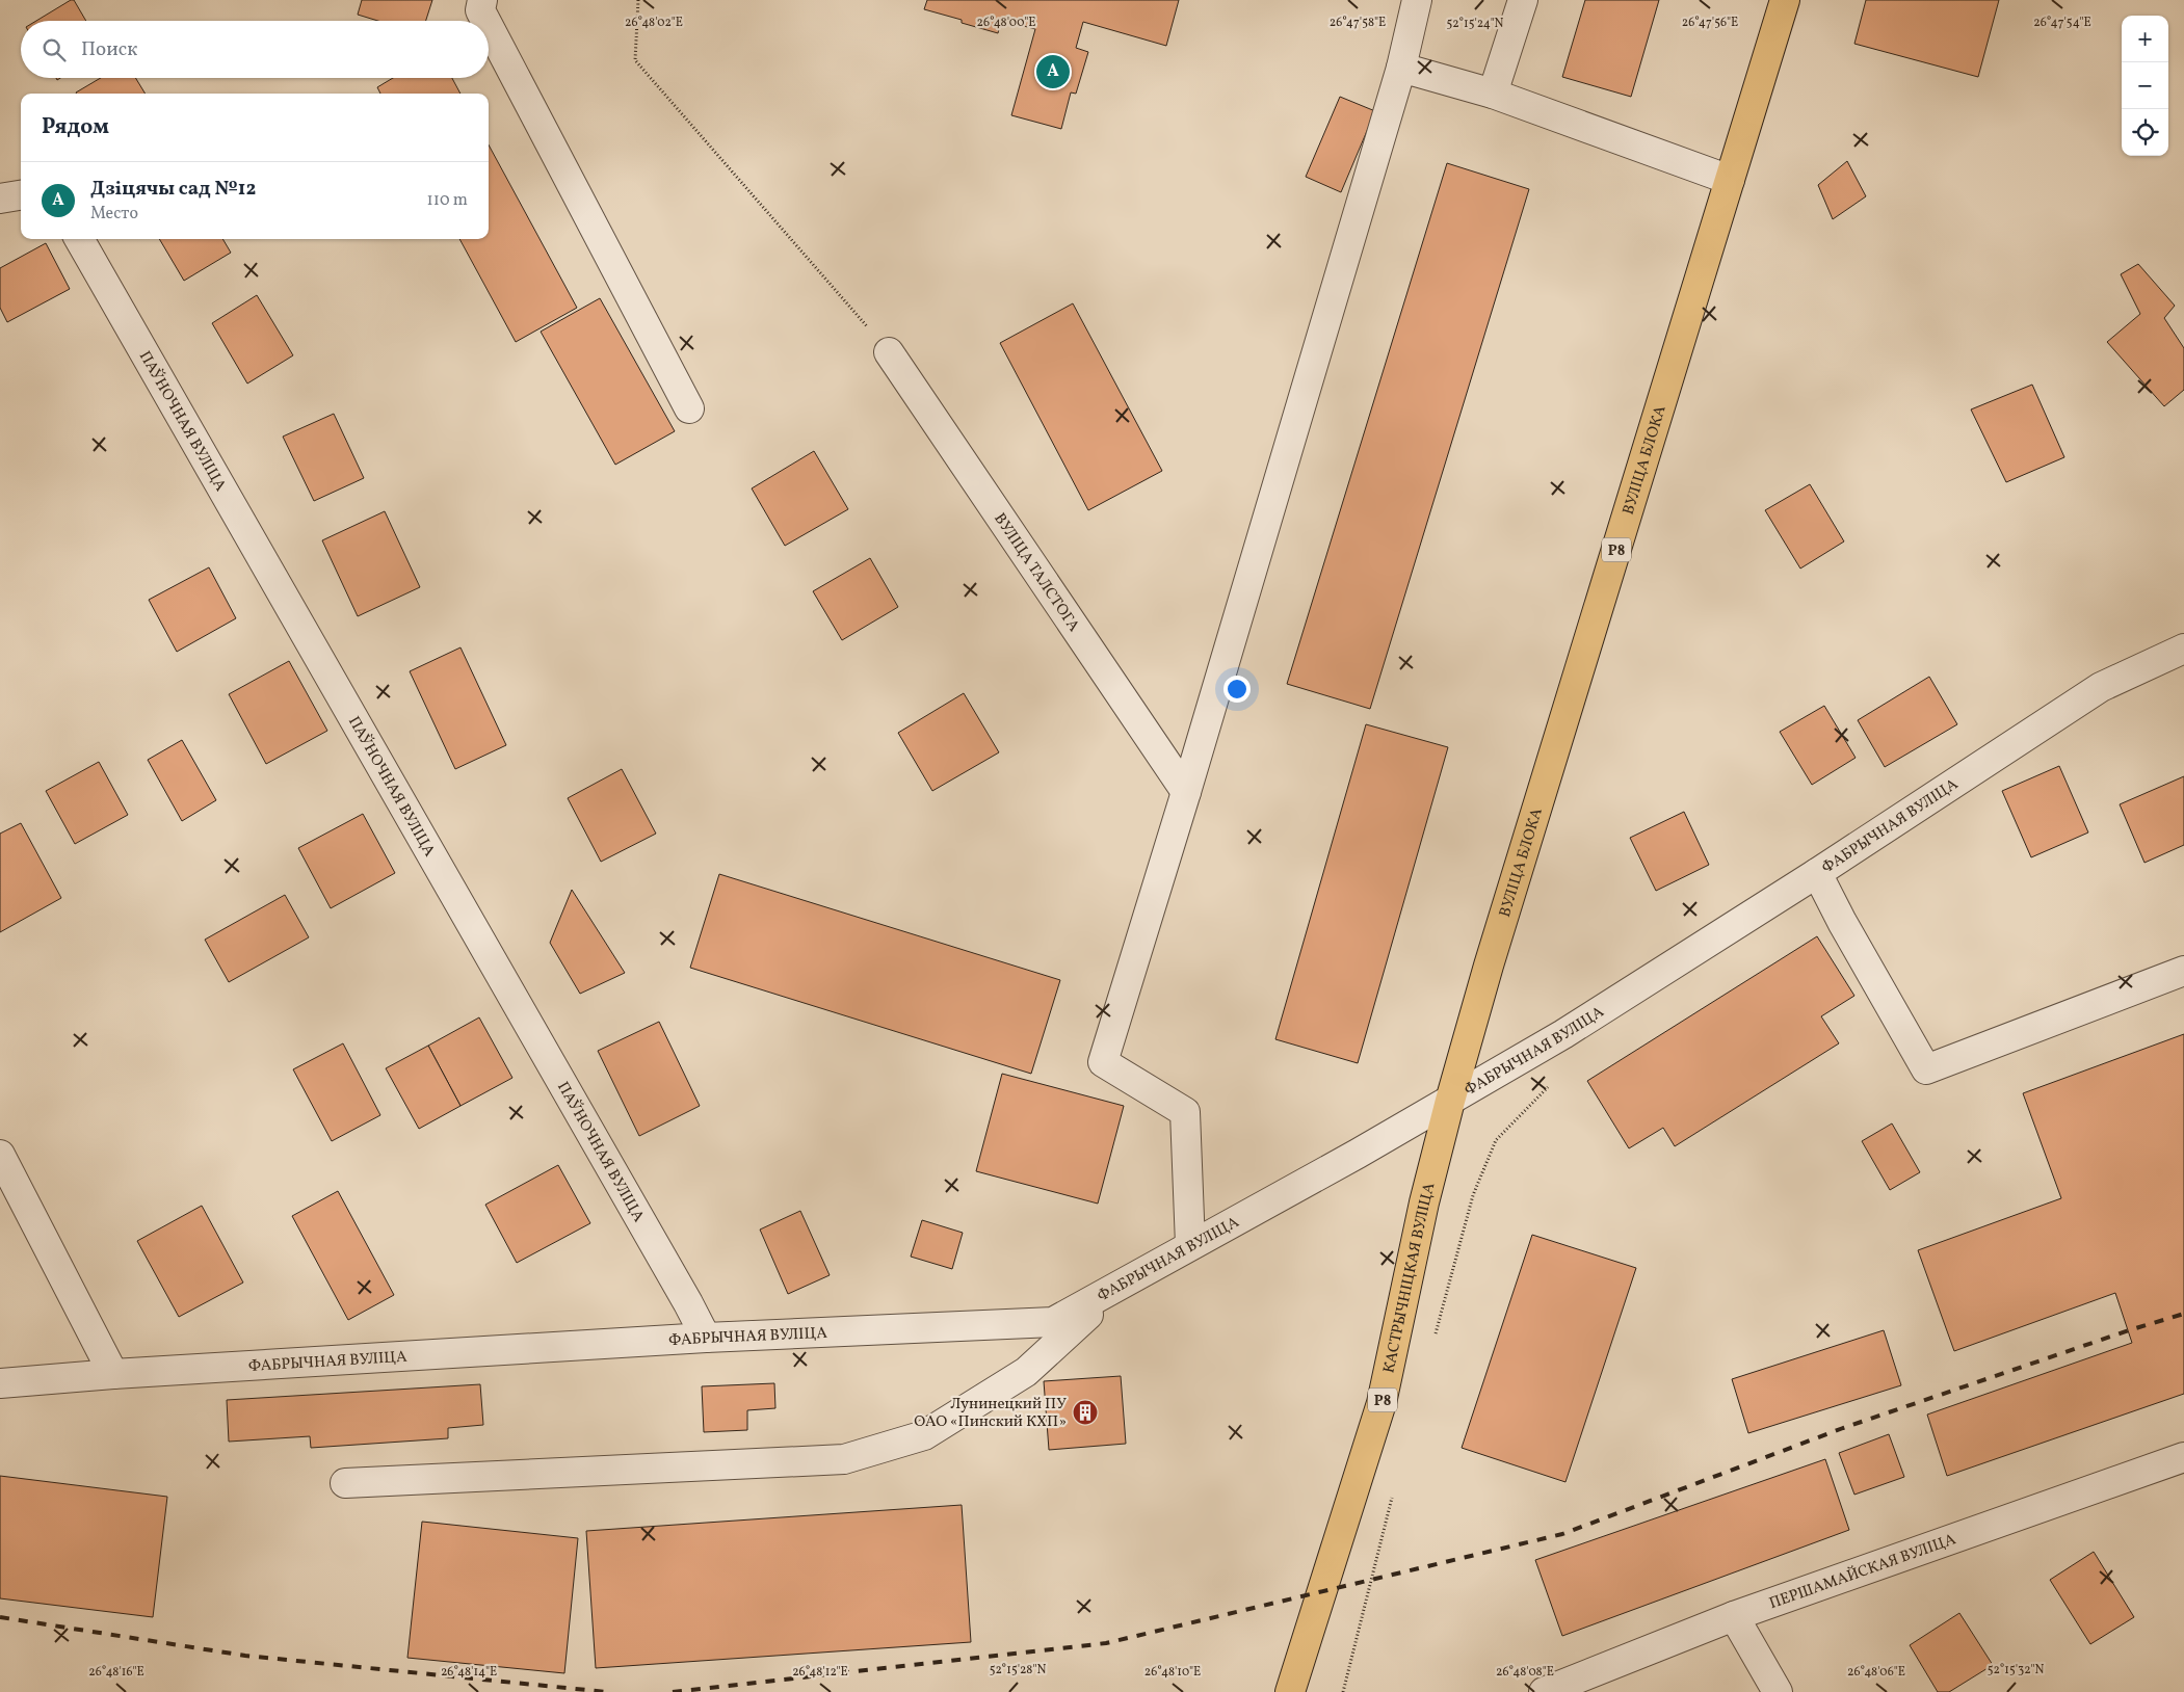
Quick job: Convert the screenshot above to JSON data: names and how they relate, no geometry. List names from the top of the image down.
{
  "streets": {
    "main road": ["ВУЛІЦА БЛОКА", "Р8", "КАСТРЫЧНІЦКАЯ ВУЛІЦА"],
    "street": [
      "ПАЎНОЧНАЯ ВУЛІЦА",
      "ВУЛІЦА ТАЛСТОГА",
      "ФАБРЫЧНАЯ ВУЛІЦА",
      "ПЕРШАМАЙСКАЯ ВУЛІЦА"
    ]
  },
  "crossings": [
    ["ПАЎНОЧНАЯ ВУЛІЦА", "ФАБРЫЧНАЯ ВУЛІЦА"],
    ["ВУЛІЦА БЛОКА", "ФАБРЫЧНАЯ ВУЛІЦА"],
    ["ВУЛІЦА БЛОКА", "КАСТРЫЧНІЦКАЯ ВУЛІЦА"],
    ["ФАБРЫЧНАЯ ВУЛІЦА", "КАСТРЫЧНІЦКАЯ ВУЛІЦА"]
  ],
  "places": {
    "building": ["Лунинецкий ПУ ОАО «Пинский КХП»"]
  },
  "page": {
    "map_buttons": ["+", "−"],
    "search": "Поиск",
    "pins": "A",
    "heading": "Рядом",
    "list": [
      {
        "mark": "A",
        "name": "Дзіцячы сад №12",
        "note": "Место",
        "value": "110 m"
      }
    ]
  },
  "coordinates": [
    "26°47'54\"E",
    "26°48'02\"E",
    "26°48'00\"E",
    "26°47'58\"E",
    "26°47'56\"E",
    "52°15'24\"N",
    "52°15'28\"N",
    "52°15'32\"N",
    "26°48'16\"E",
    "26°48'14\"E",
    "26°48'12\"E",
    "26°48'10\"E",
    "26°48'08\"E",
    "26°48'06\"E"
  ]
}
